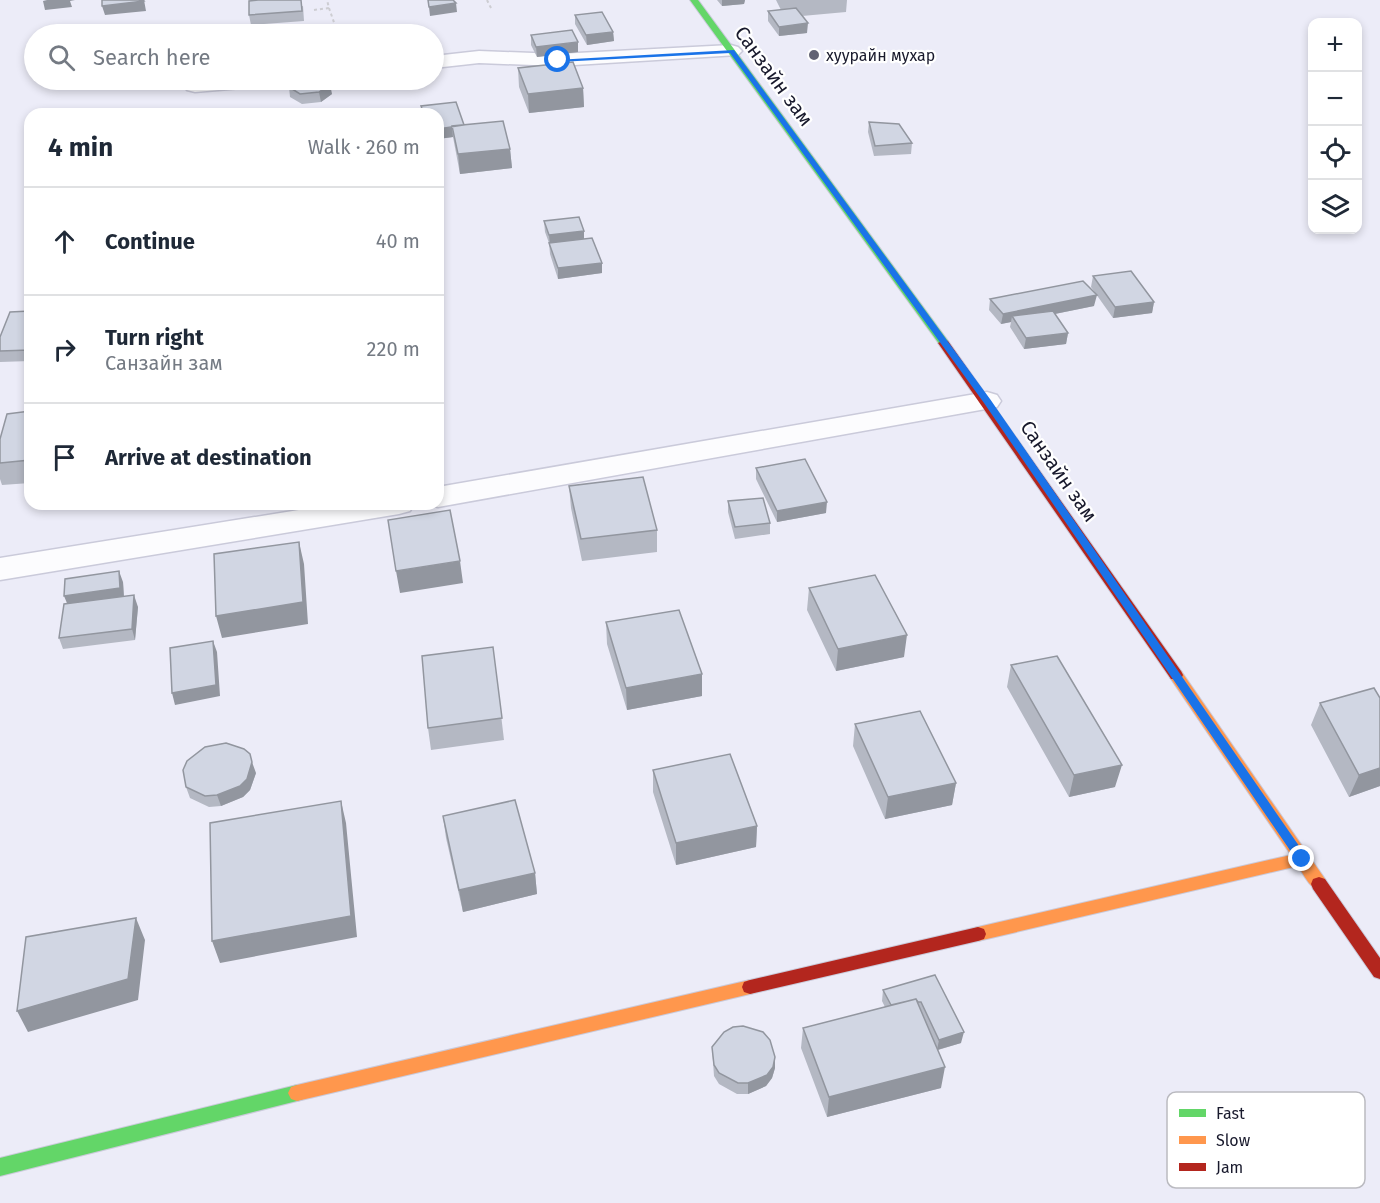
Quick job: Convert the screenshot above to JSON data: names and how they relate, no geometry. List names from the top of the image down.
{
  "streets": {
    "main road": ["Санзайн зам"]
  },
  "places": ["хуурайн мухар"],
  "legend": ["Fast", "Slow", "Jam"],
  "page": {
    "map_buttons": ["+", "−"],
    "search": "Search here",
    "heading": ["4 min", "Walk · 260 m"],
    "list": [
      ["Continue", "40 m"],
      ["Turn right", "Санзайн зам", "220 m"],
      "Arrive at destination"
    ]
  }
}
